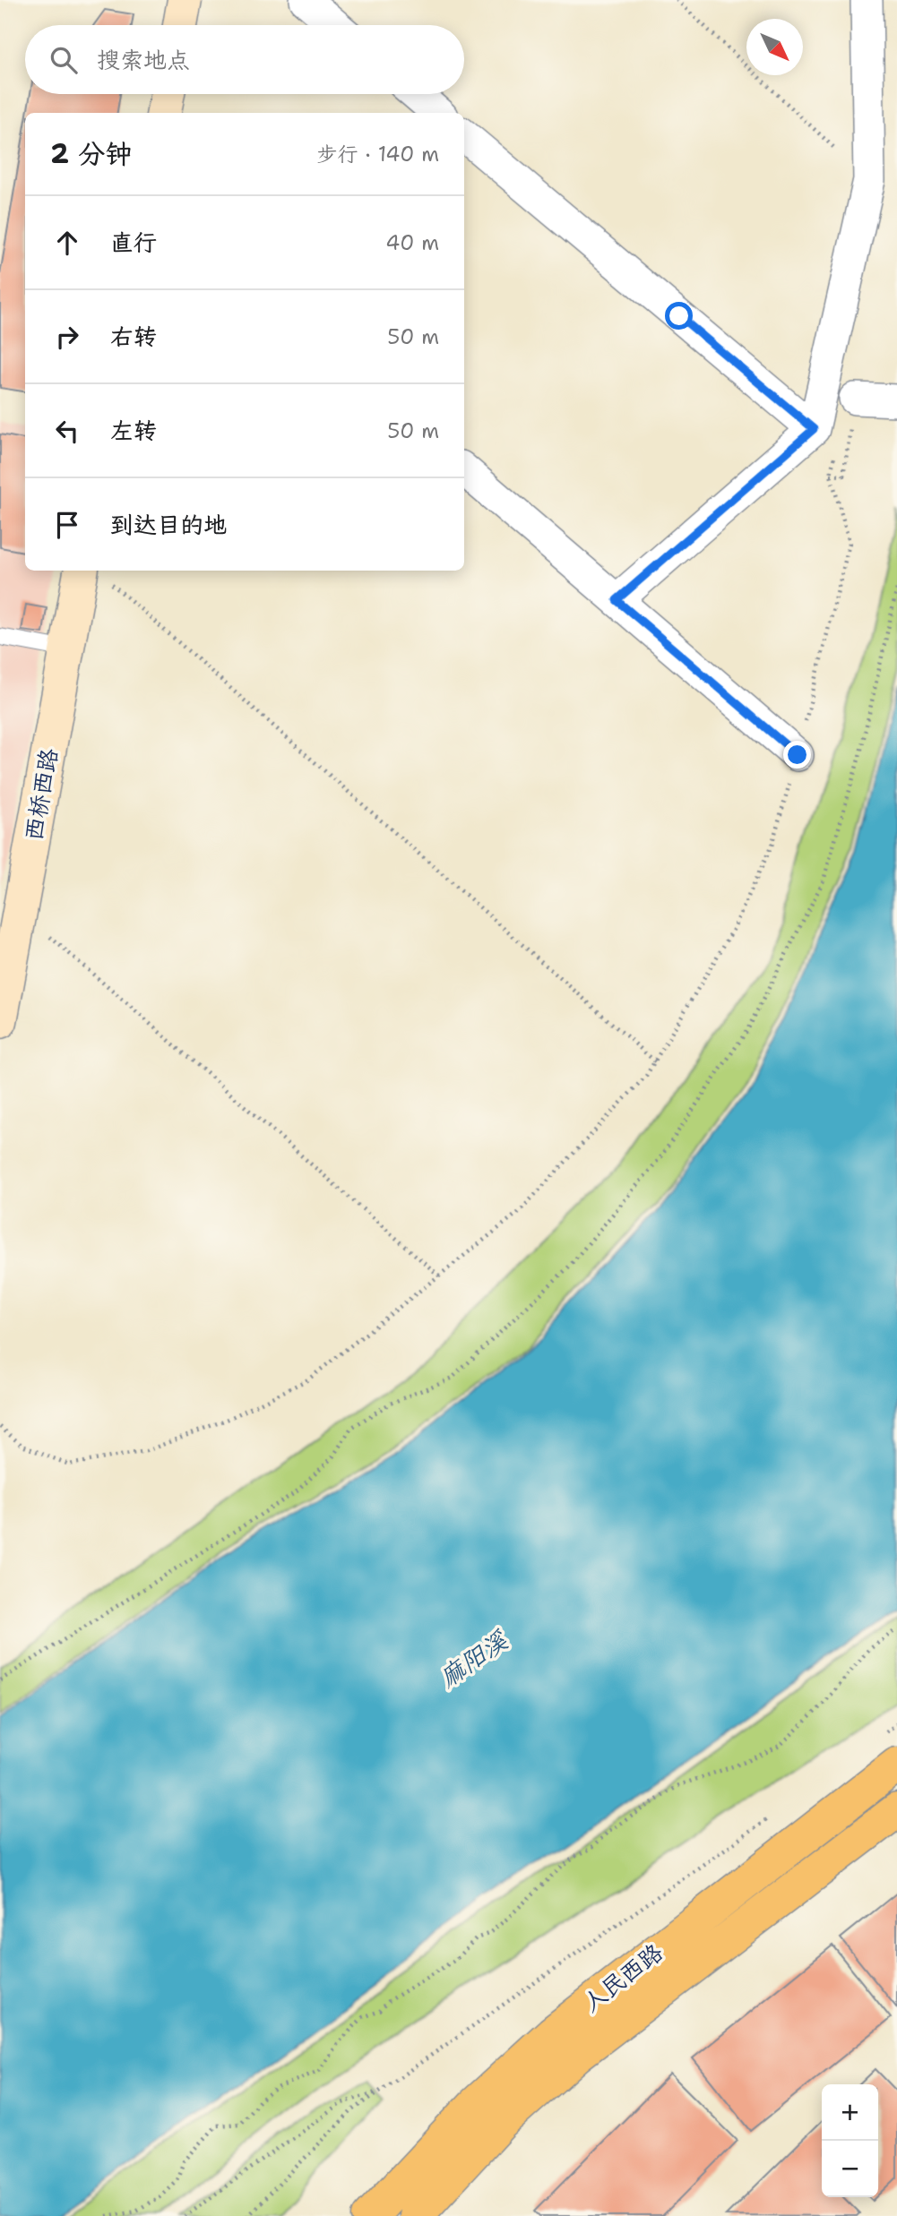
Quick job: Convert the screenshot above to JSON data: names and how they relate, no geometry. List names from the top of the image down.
{
  "streets": {
    "highway": ["人民西路"],
    "main road": ["西桥西路"]
  },
  "water": ["麻阳溪"],
  "north": "bottom right",
  "page": {
    "search": "搜索地点",
    "heading": ["2 分钟", "步行 · 140 m"],
    "list": [
      ["直行", "40 m"],
      ["右转", "50 m"],
      ["左转", "50 m"],
      "到达目的地"
    ],
    "map_buttons": ["+", "−"]
  }
}
